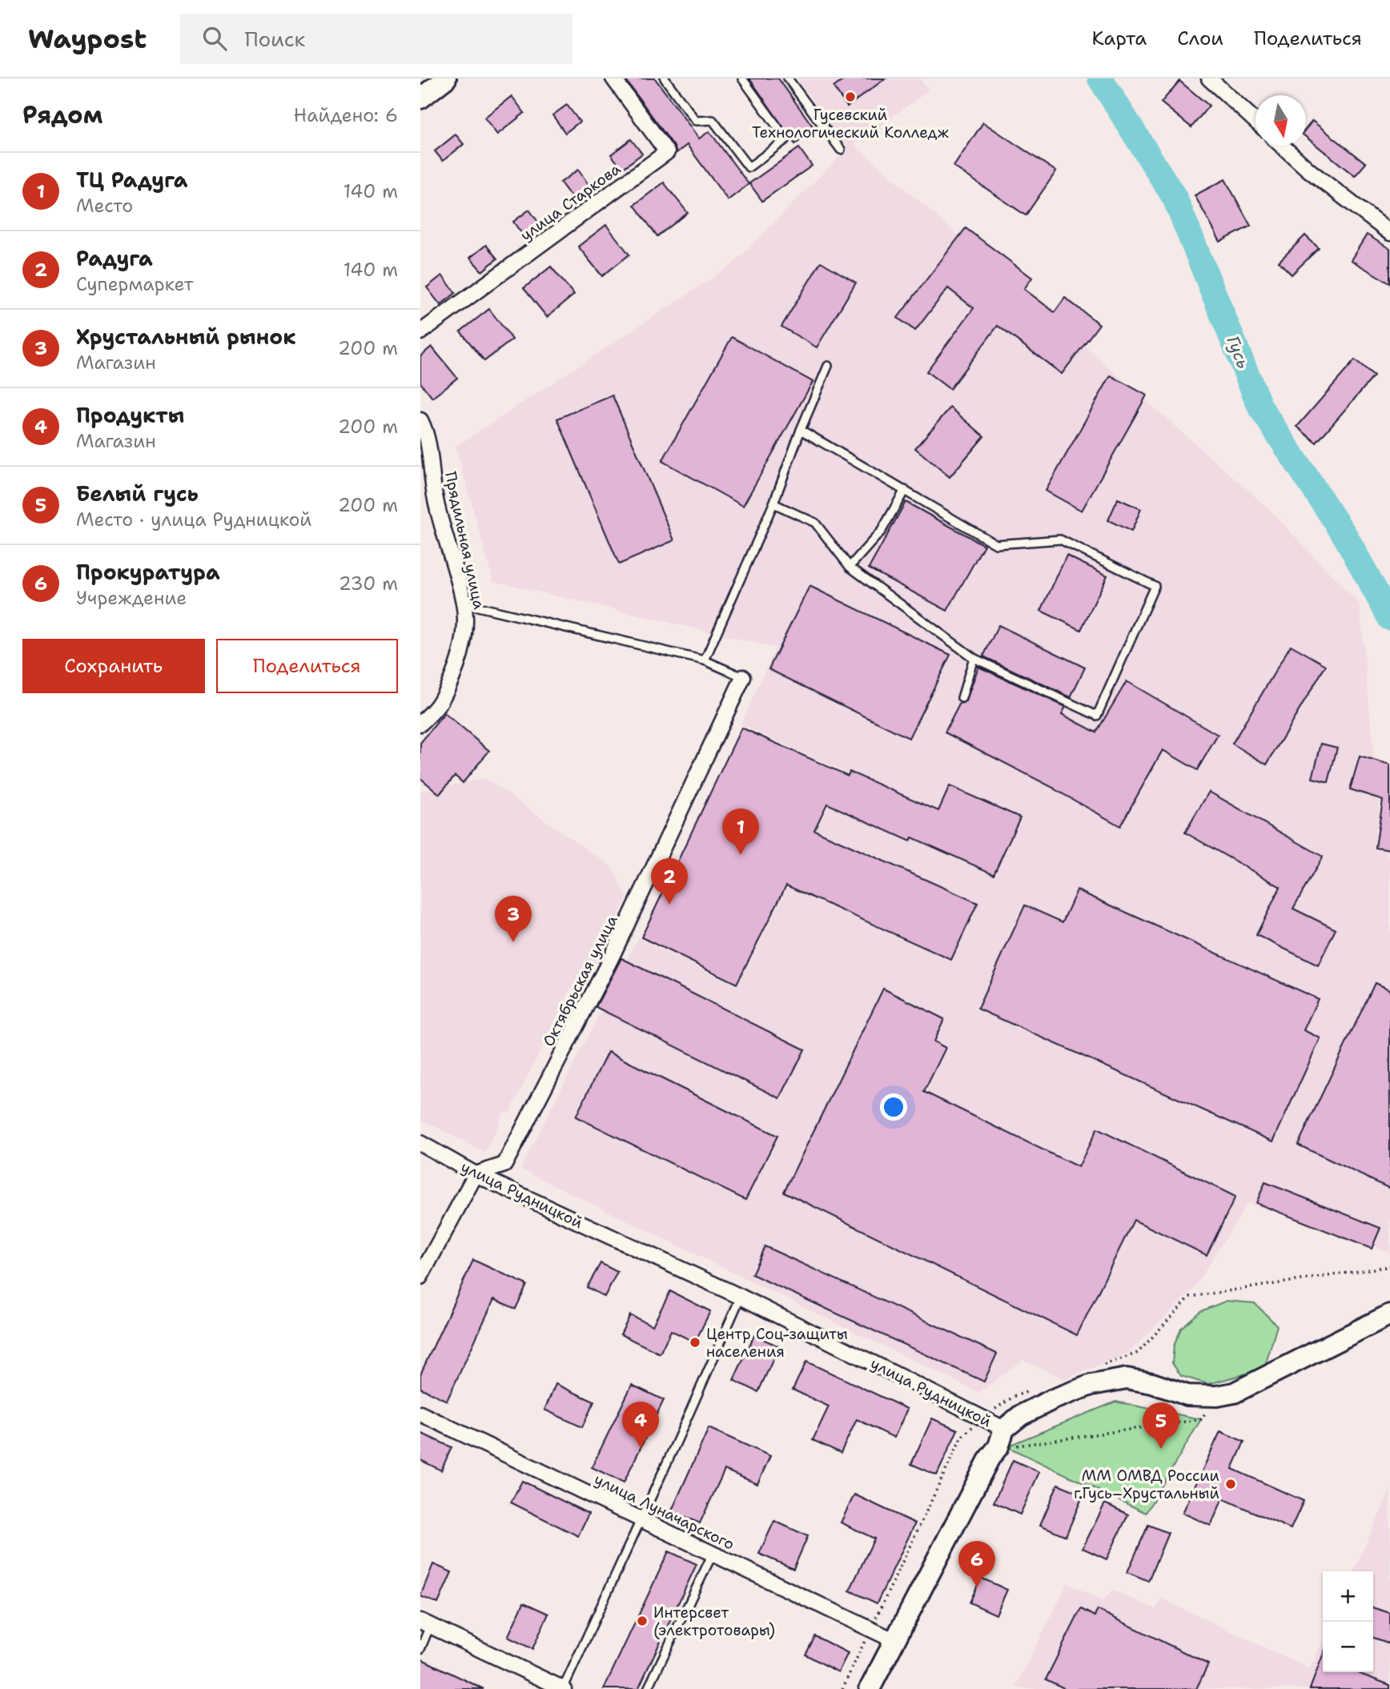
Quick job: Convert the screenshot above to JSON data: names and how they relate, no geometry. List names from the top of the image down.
{
  "streets": {
    "street": [
      "улица Старкова",
      "Прядильная улица",
      "Октябрьская улица",
      "улица Рудницкой",
      "улица Луначарского"
    ]
  },
  "crossings": [
    ["Октябрьская улица", "улица Рудницкой"]
  ],
  "water": ["Гусь"],
  "places": [
    "Гусевский Технологический Колледж",
    "Центр Соц-защиты населения",
    "ММ ОМВД России г.Гусь–Хрустальный",
    "Интерсвет (электротовары)"
  ],
  "north": "bottom",
  "page": {
    "header": "Waypost",
    "search": "Поиск",
    "nav": ["Карта", "Слои", "Поделиться"],
    "heading": ["Рядом", "Найдено: 6"],
    "list": [
      {
        "mark": "1",
        "name": "ТЦ Радуга",
        "note": "Место",
        "value": "140 m"
      },
      {
        "mark": "2",
        "name": "Радуга",
        "note": "Супермаркет",
        "value": "140 m"
      },
      {
        "mark": "3",
        "name": "Хрустальный рынок",
        "note": "Магазин",
        "value": "200 m"
      },
      {
        "mark": "4",
        "name": "Продукты",
        "note": "Магазин",
        "value": "200 m"
      },
      {
        "mark": "5",
        "name": "Белый гусь",
        "note": "Место · улица Рудницкой",
        "value": "200 m"
      },
      {
        "mark": "6",
        "name": "Прокуратура",
        "note": "Учреждение",
        "value": "230 m"
      }
    ],
    "buttons": ["Сохранить", "Поделиться"],
    "pins": [
      "1",
      "2",
      "3",
      "4",
      "5",
      "6"
    ],
    "map_buttons": ["+", "−"]
  }
}
